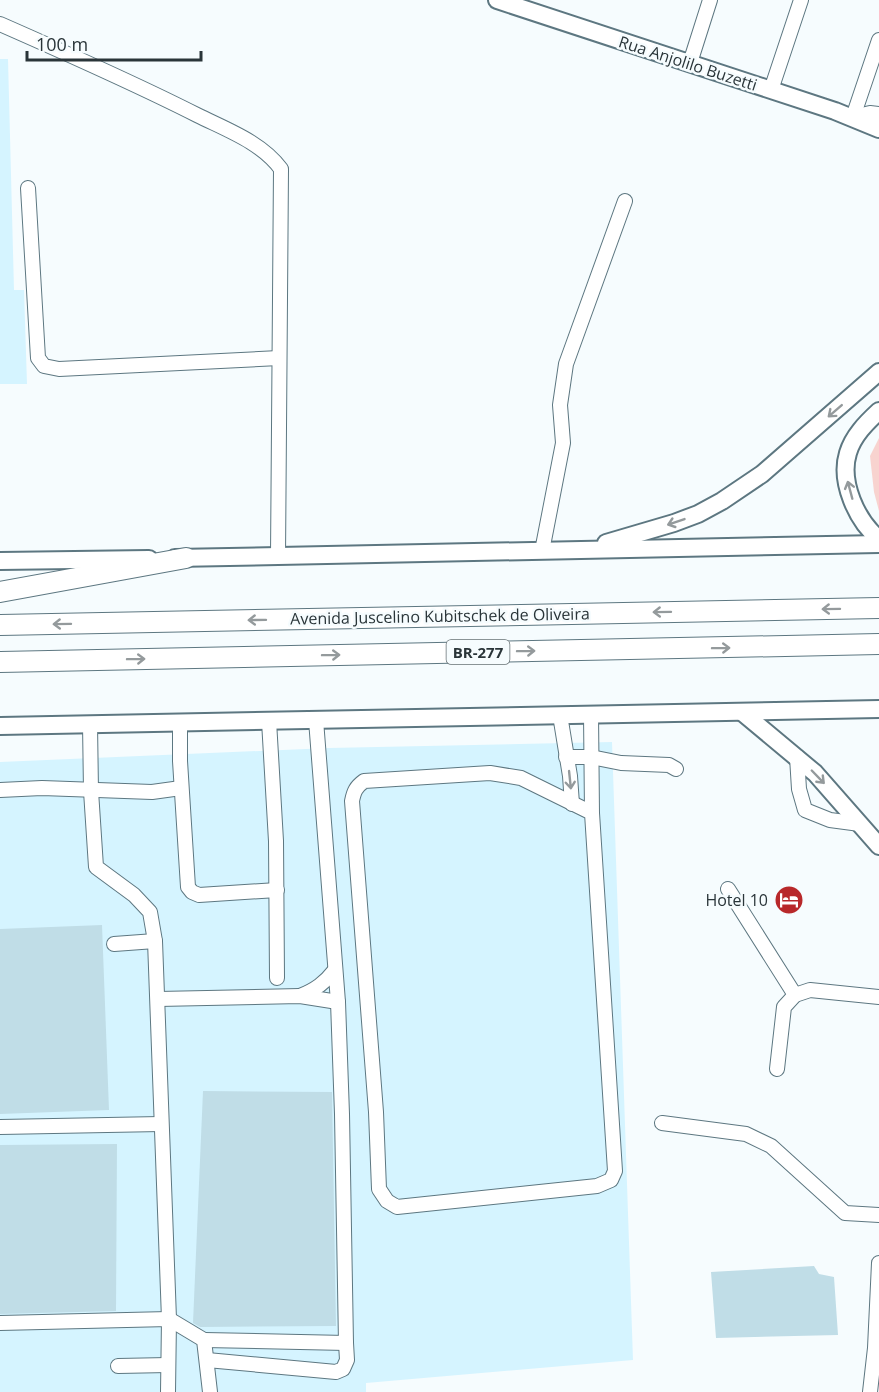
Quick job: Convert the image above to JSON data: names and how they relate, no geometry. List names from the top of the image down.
{
  "streets": {
    "highway": ["Avenida Juscelino Kubitschek de Oliveira", "BR-277"],
    "main road": ["Rua Anjolilo Buzetti"]
  },
  "places": {
    "hotel": ["Hotel 10"]
  },
  "scale_bar": "100 m"
}
